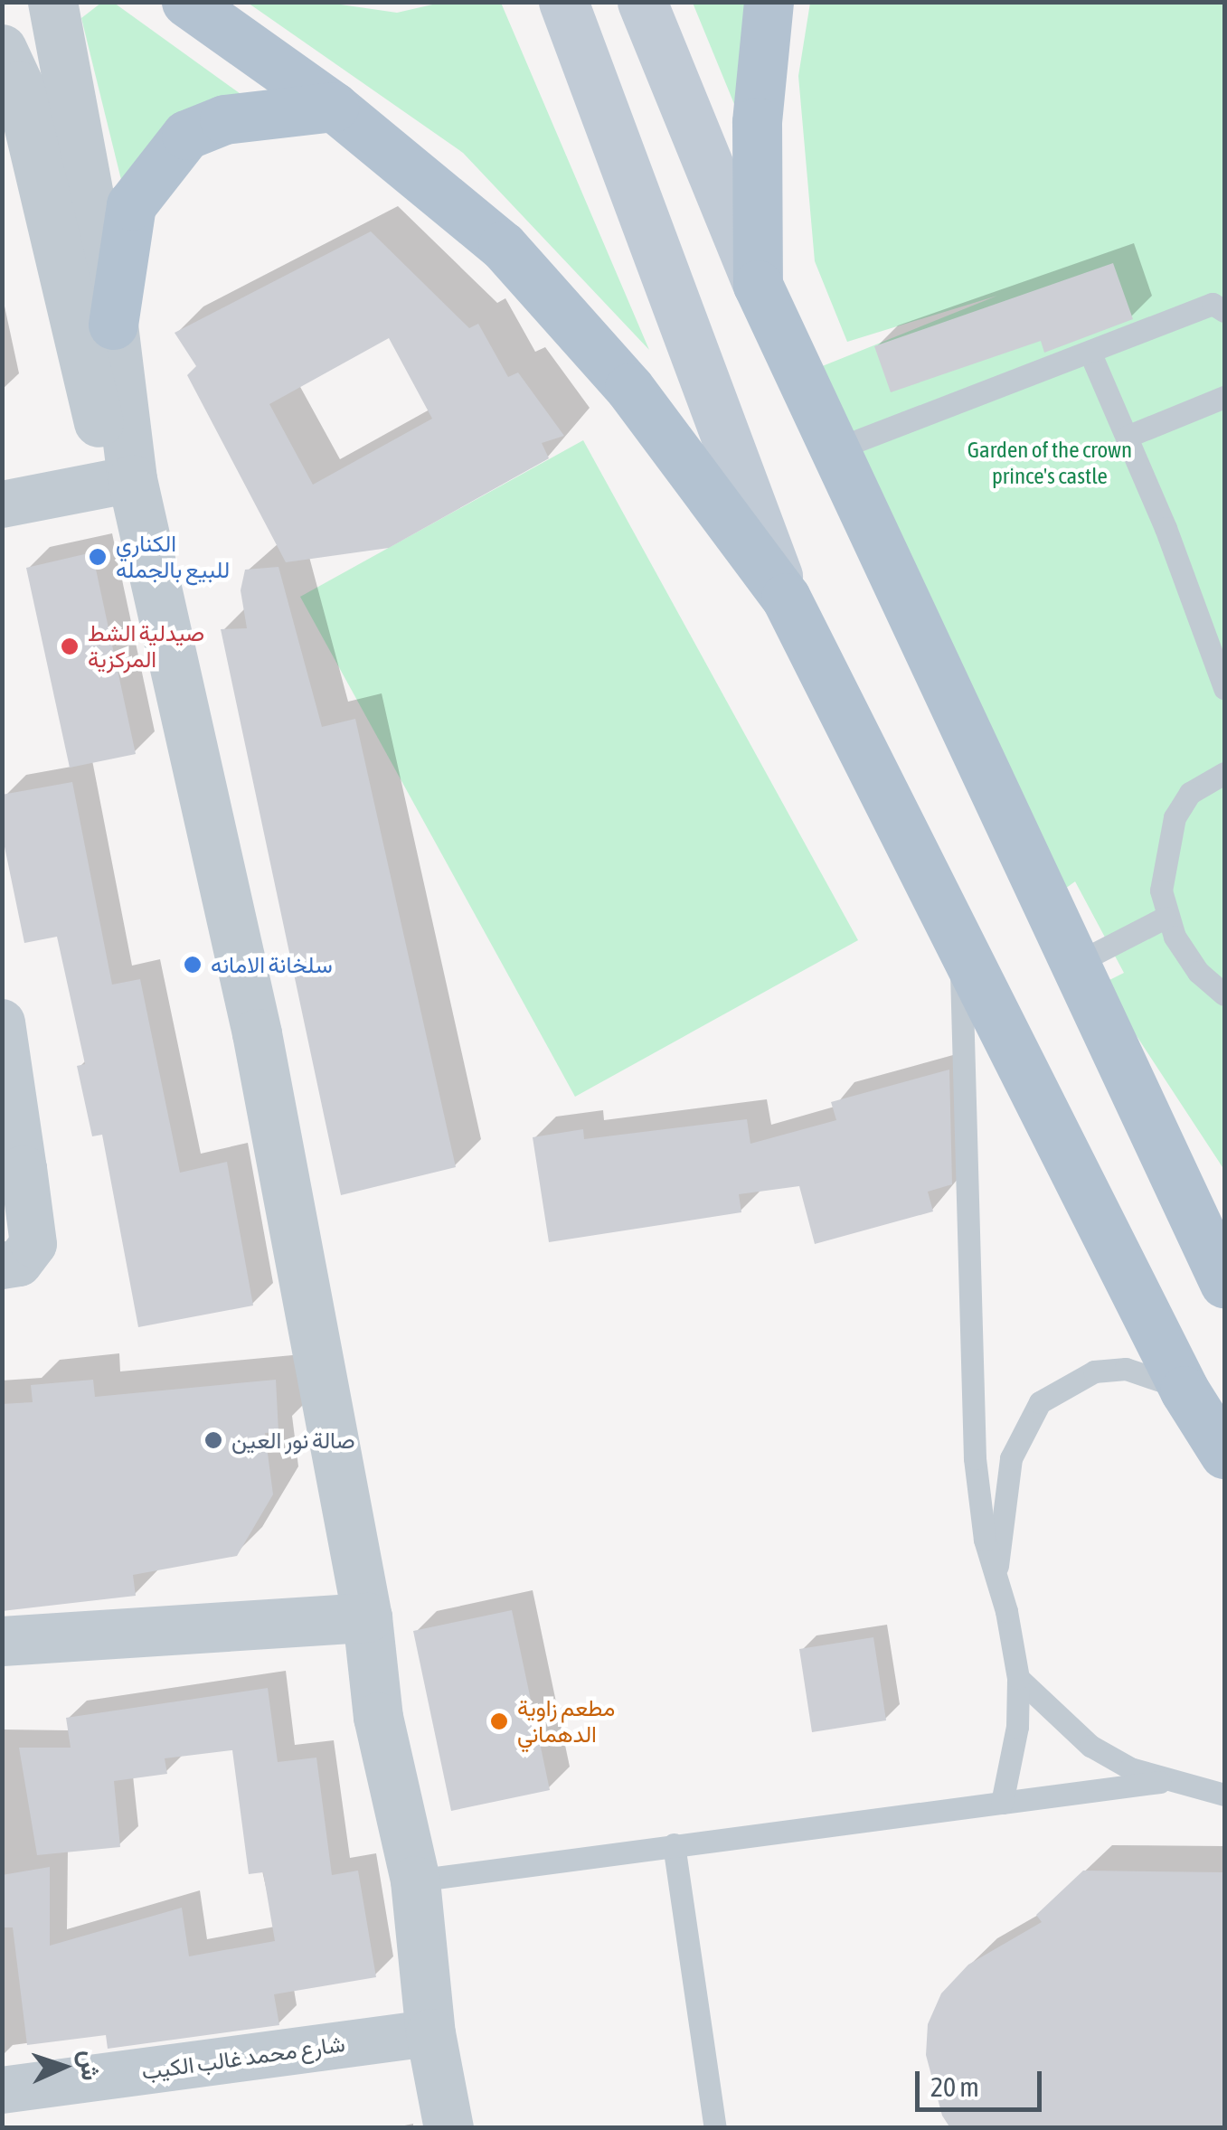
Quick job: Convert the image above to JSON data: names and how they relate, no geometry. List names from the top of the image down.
{
  "streets": {
    "street": ["شارع محمد غالب الكيب"]
  },
  "parks": ["Garden of the crown prince's castle"],
  "places": [
    "الكناري للبيع بالجمله",
    "صيدلية الشط المركزية",
    "سلخانة الامانه",
    "صالة نور العين",
    "مطعم زاوية الدهماني"
  ],
  "scale_bar": "20 m",
  "north": "right"
}
